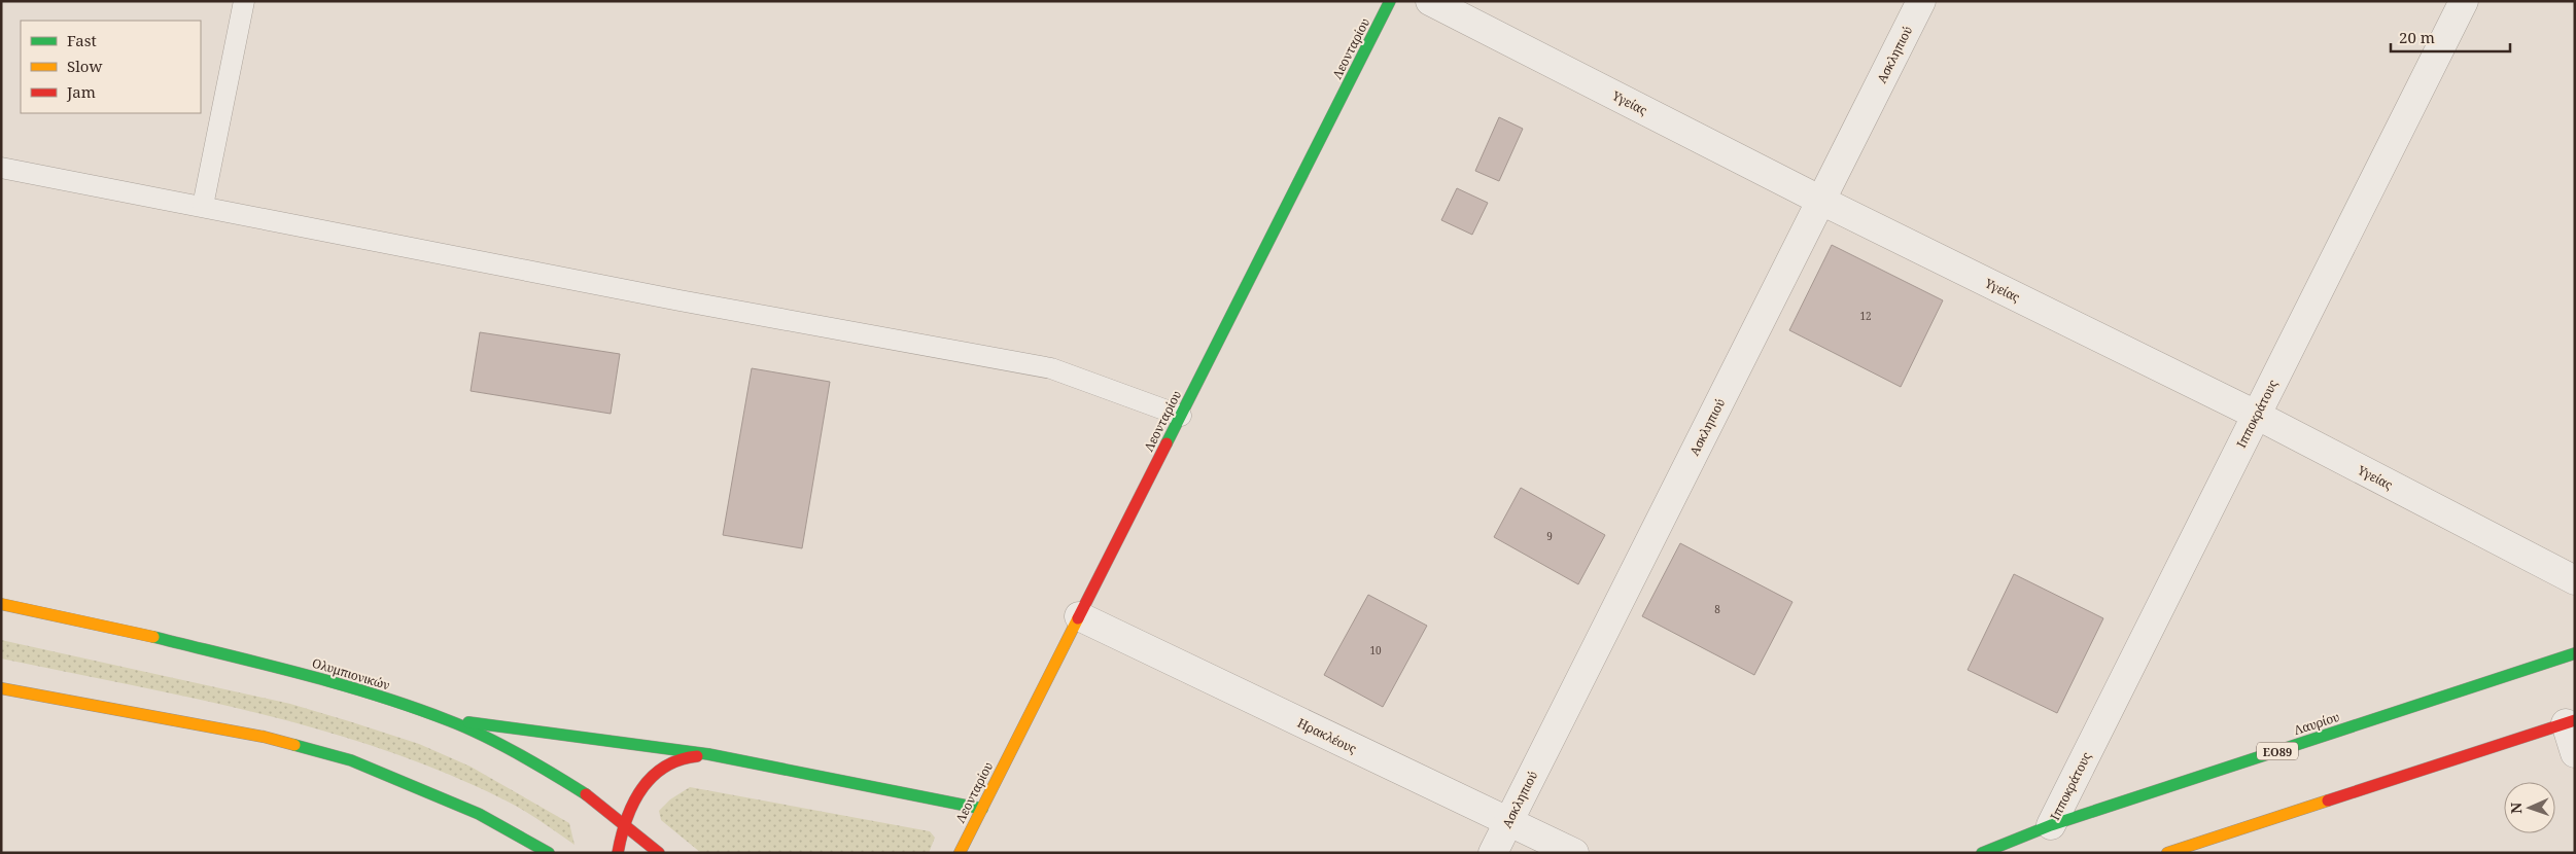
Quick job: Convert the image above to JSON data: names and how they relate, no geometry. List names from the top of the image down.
{
  "streets": {
    "main road": [
      "Λεονταρίου",
      "Ολυμπιονικών",
      "Λαυρίου",
      "ΕΟ89"
    ],
    "street": [
      "Ασκληπιού",
      "Υγείας",
      "Ιπποκράτους",
      "Ηρακλέους"
    ]
  },
  "crossings": [
    ["Λεονταρίου", "Ηρακλέους"],
    ["Ασκληπιού", "Υγείας"],
    ["Ασκληπιού", "Ηρακλέους"],
    ["Υγείας", "Ιπποκράτους"],
    ["Ιπποκράτους", "Λαυρίου"]
  ],
  "house_numbers": [
    "12",
    "9",
    "8",
    "10"
  ],
  "legend": ["Fast", "Slow", "Jam"],
  "scale_bar": "20 m",
  "north": "left"
}
